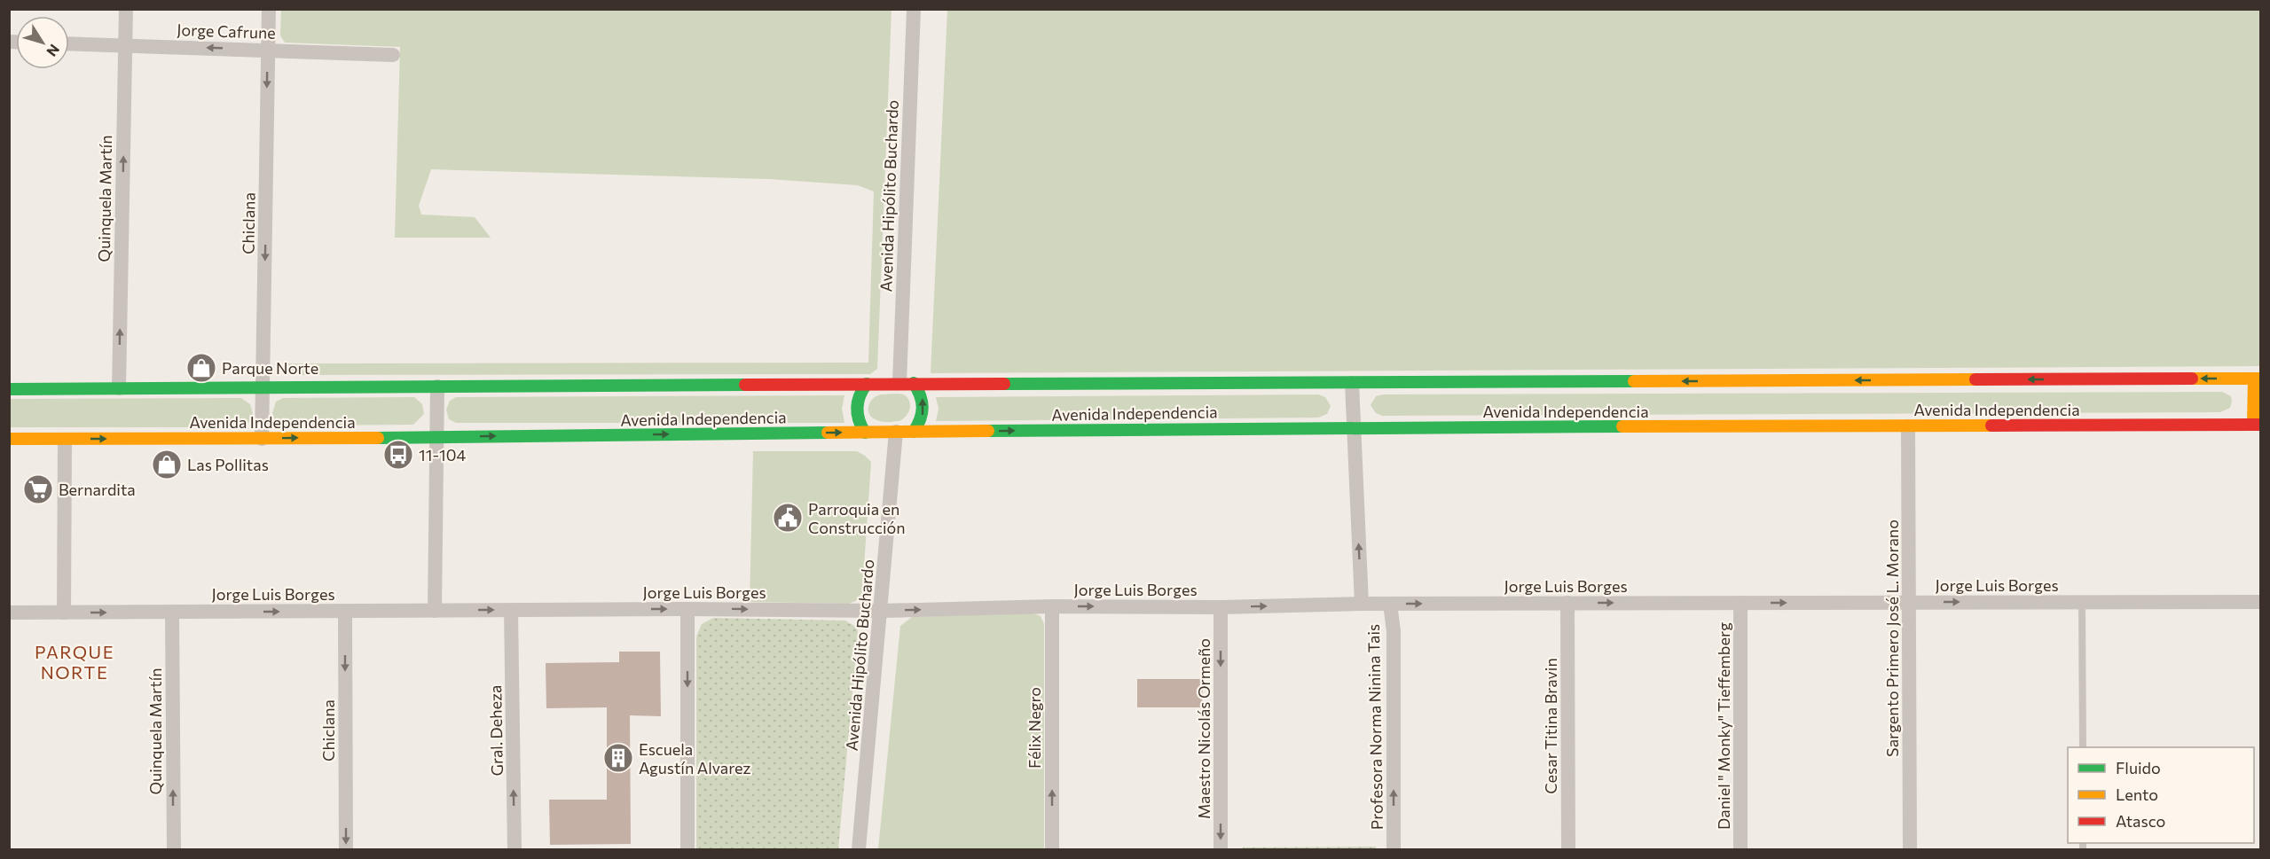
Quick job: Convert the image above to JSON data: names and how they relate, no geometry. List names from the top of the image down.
{
  "streets": {
    "main road": ["Avenida Independencia"],
    "street": [
      "Jorge Cafrune",
      "Avenida Hipólito Buchardo",
      "Quinquela Martín",
      "Chiclana",
      "Jorge Luis Borges",
      "Sargento Primero José L. Morano",
      "Cesar Titina Bravin",
      "Daniel \" Monky\" Tieffemberg",
      "Profesora Norma Ninina Tais",
      "Félix Negro",
      "Maestro Nicolás Ormeño",
      "Gral. Deheza"
    ]
  },
  "crossings": [
    ["Jorge Cafrune", "Quinquela Martín"],
    ["Jorge Cafrune", "Chiclana"],
    ["Avenida Hipólito Buchardo", "Avenida Independencia"],
    ["Avenida Hipólito Buchardo", "Jorge Luis Borges"],
    ["Quinquela Martín", "Avenida Independencia"],
    ["Quinquela Martín", "Jorge Luis Borges"],
    ["Chiclana", "Avenida Independencia"],
    ["Chiclana", "Jorge Luis Borges"],
    ["Avenida Independencia", "Sargento Primero José L. Morano"],
    ["Avenida Independencia", "Profesora Norma Ninina Tais"],
    ["Jorge Luis Borges", "Sargento Primero José L. Morano"],
    ["Jorge Luis Borges", "Cesar Titina Bravin"],
    ["Jorge Luis Borges", "Daniel \" Monky\" Tieffemberg"],
    ["Jorge Luis Borges", "Profesora Norma Ninina Tais"],
    ["Jorge Luis Borges", "Félix Negro"],
    ["Jorge Luis Borges", "Maestro Nicolás Ormeño"],
    ["Jorge Luis Borges", "Gral. Deheza"]
  ],
  "one_way": [
    "Jorge Cafrune",
    "Quinquela Martín",
    "Chiclana",
    "Jorge Luis Borges",
    "Profesora Norma Ninina Tais",
    "Félix Negro",
    "Maestro Nicolás Ormeño",
    "Gral. Deheza"
  ],
  "districts": ["PARQUE NORTE"],
  "places": {
    "shop": ["Parque Norte", "Las Pollitas"],
    "bus stop": ["11-104"],
    "supermarket": ["Bernardita"],
    "public building": ["Parroquia en Construcción"],
    "building": ["Escuela Agustín Alvarez"]
  },
  "legend": ["Fluido", "Lento", "Atasco"],
  "north": "bottom right"
}
